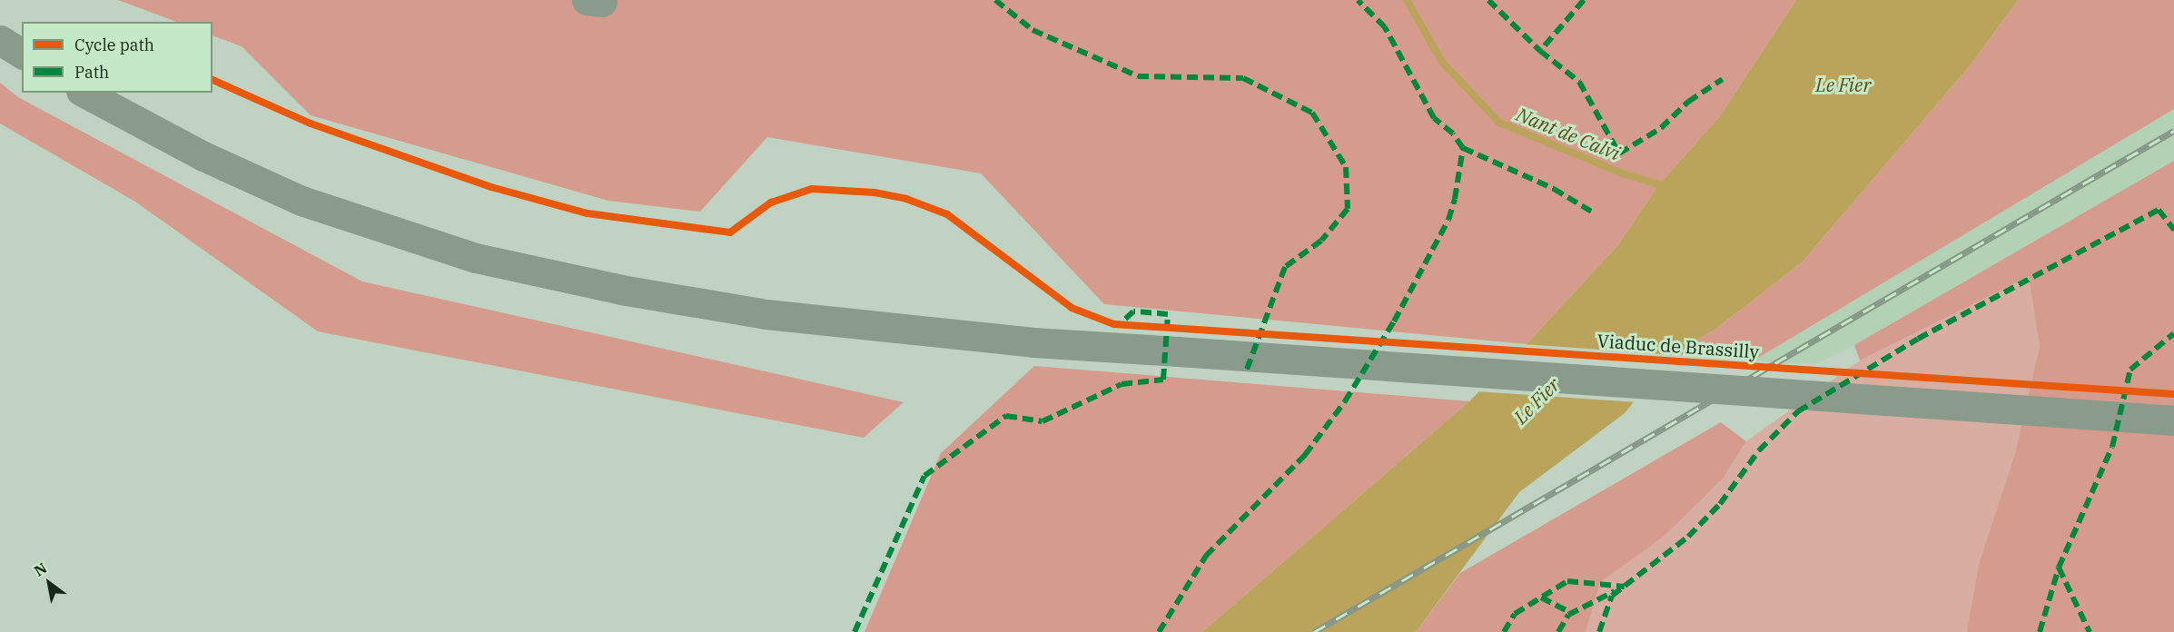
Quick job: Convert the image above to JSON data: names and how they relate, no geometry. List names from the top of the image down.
{
  "streets": {
    "cycle path": ["Viaduc de Brassilly"]
  },
  "water": ["Le Fier", "Nant de Calvi"],
  "legend": ["Cycle path", "Path"],
  "north": "top left"
}
